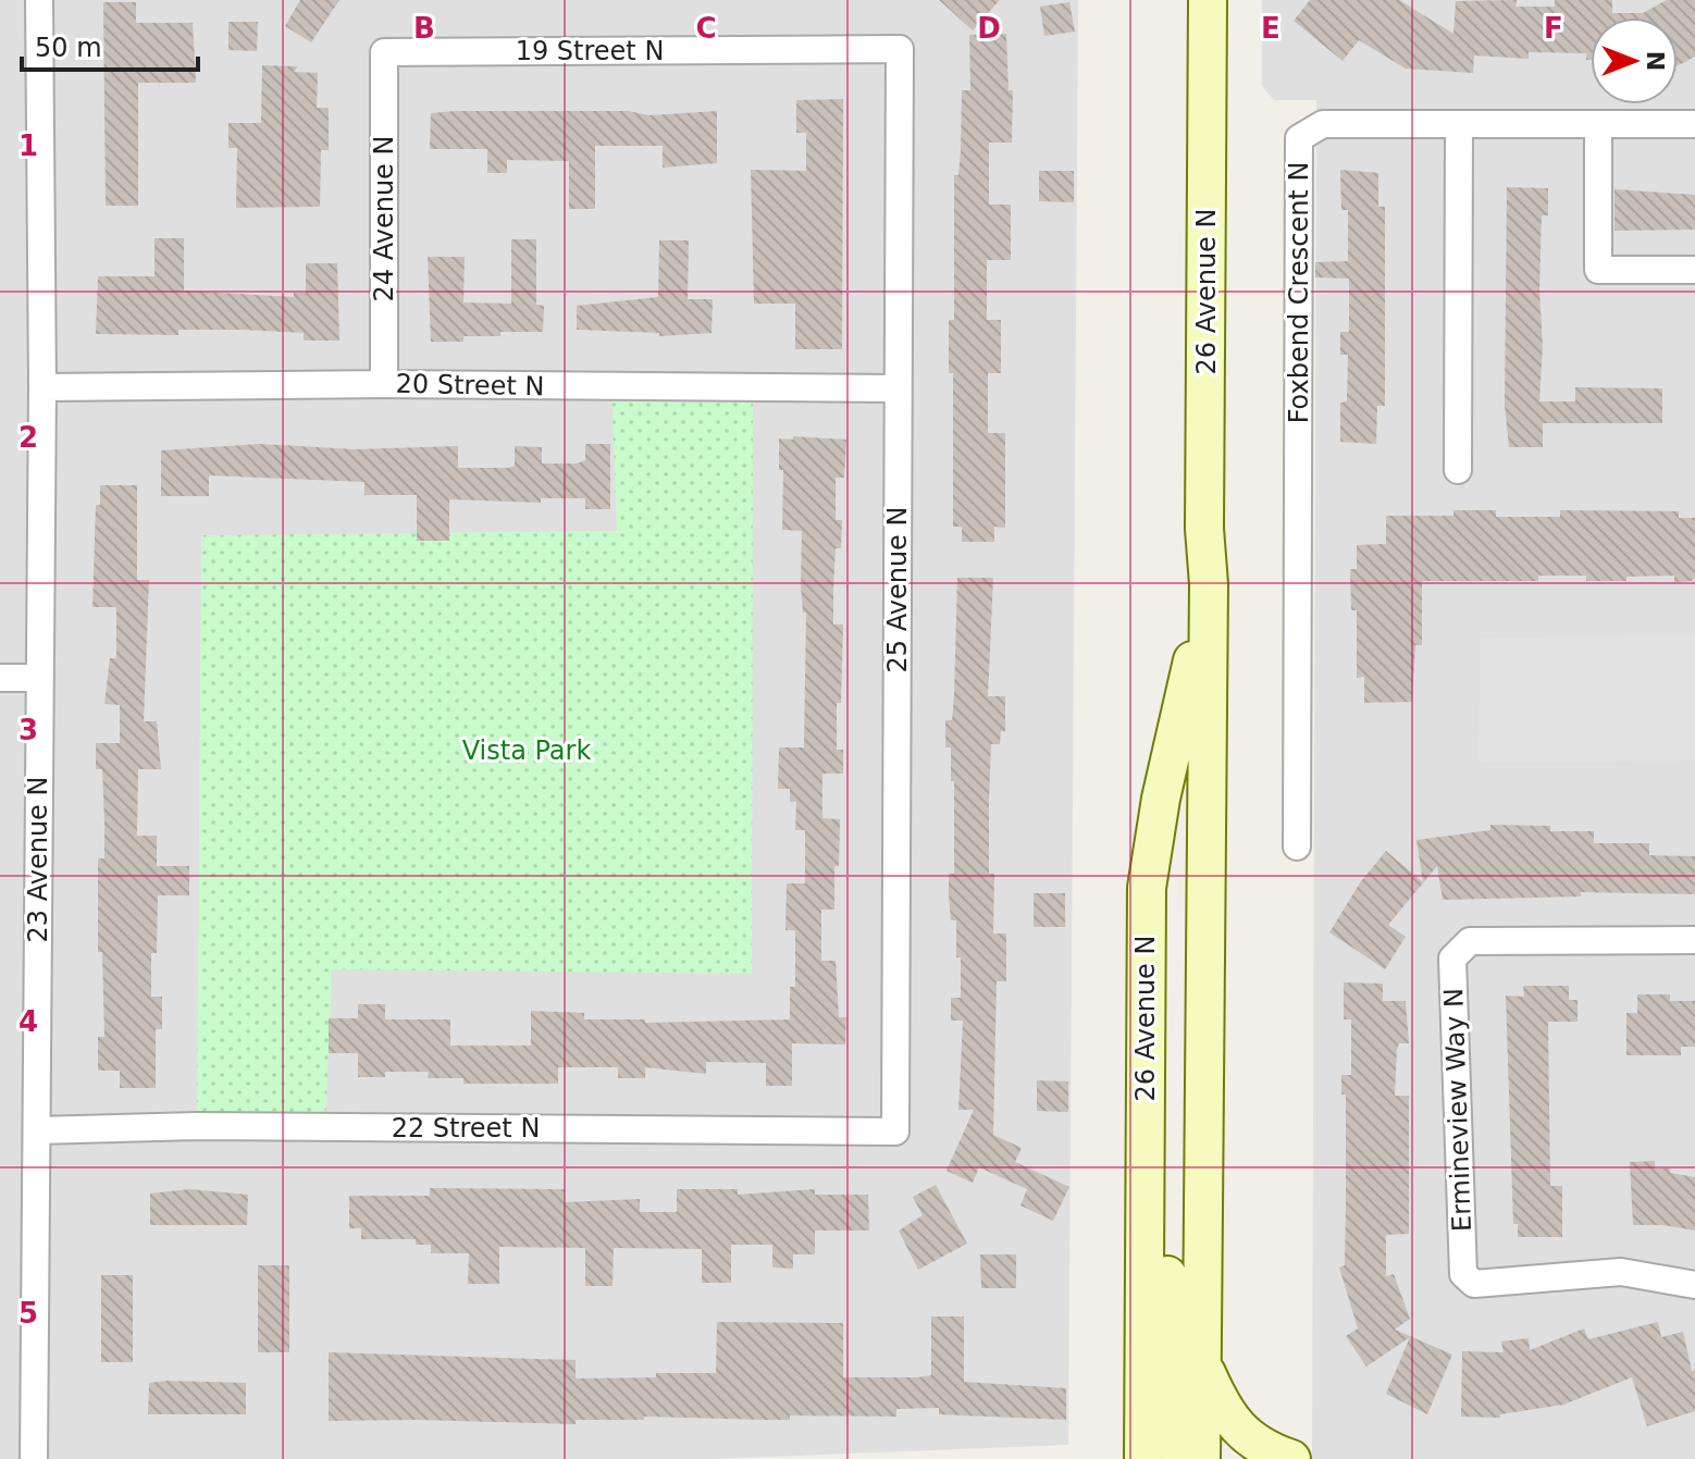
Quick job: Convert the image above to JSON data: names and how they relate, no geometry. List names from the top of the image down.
{
  "streets": {
    "main road": ["26 Avenue N"],
    "street": [
      "19 Street N",
      "24 Avenue N",
      "Foxbend Crescent N",
      "20 Street N",
      "25 Avenue N",
      "23 Avenue N",
      "Ermineview Way N",
      "22 Street N"
    ]
  },
  "crossings": [
    ["19 Street N", "24 Avenue N"],
    ["19 Street N", "25 Avenue N"],
    ["24 Avenue N", "20 Street N"],
    ["20 Street N", "25 Avenue N"],
    ["20 Street N", "23 Avenue N"],
    ["25 Avenue N", "22 Street N"],
    ["23 Avenue N", "22 Street N"]
  ],
  "parks": ["Vista Park"],
  "scale_bar": "50 m",
  "north": "right",
  "grid": {
    "columns": [
      "B",
      "C",
      "D",
      "E",
      "F"
    ],
    "rows": [
      "1",
      "2",
      "3",
      "4",
      "5"
    ]
  }
}
